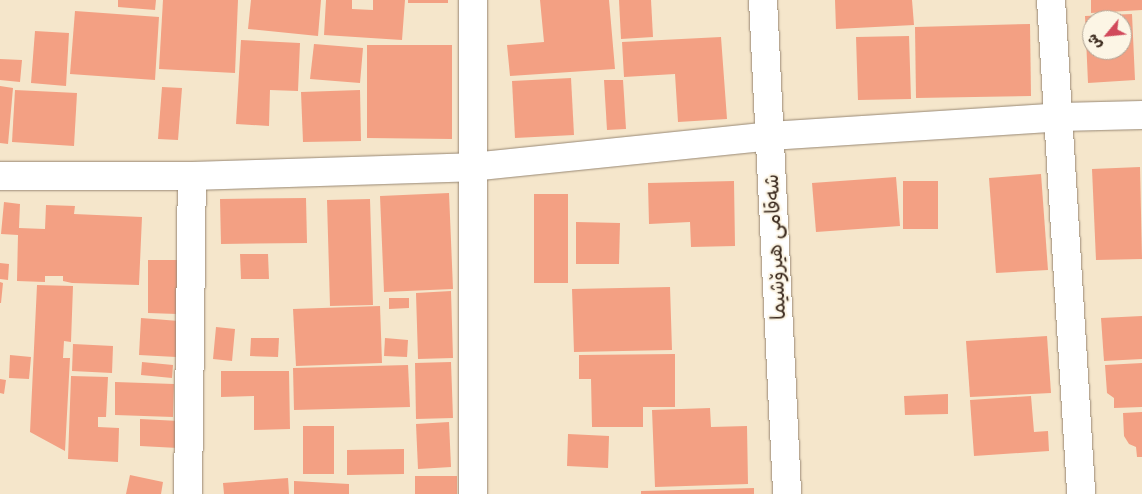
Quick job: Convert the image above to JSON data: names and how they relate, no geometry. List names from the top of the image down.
{
  "streets": {
    "street": ["شەقامی هیرۆشیما"]
  },
  "north": "bottom left"
}
